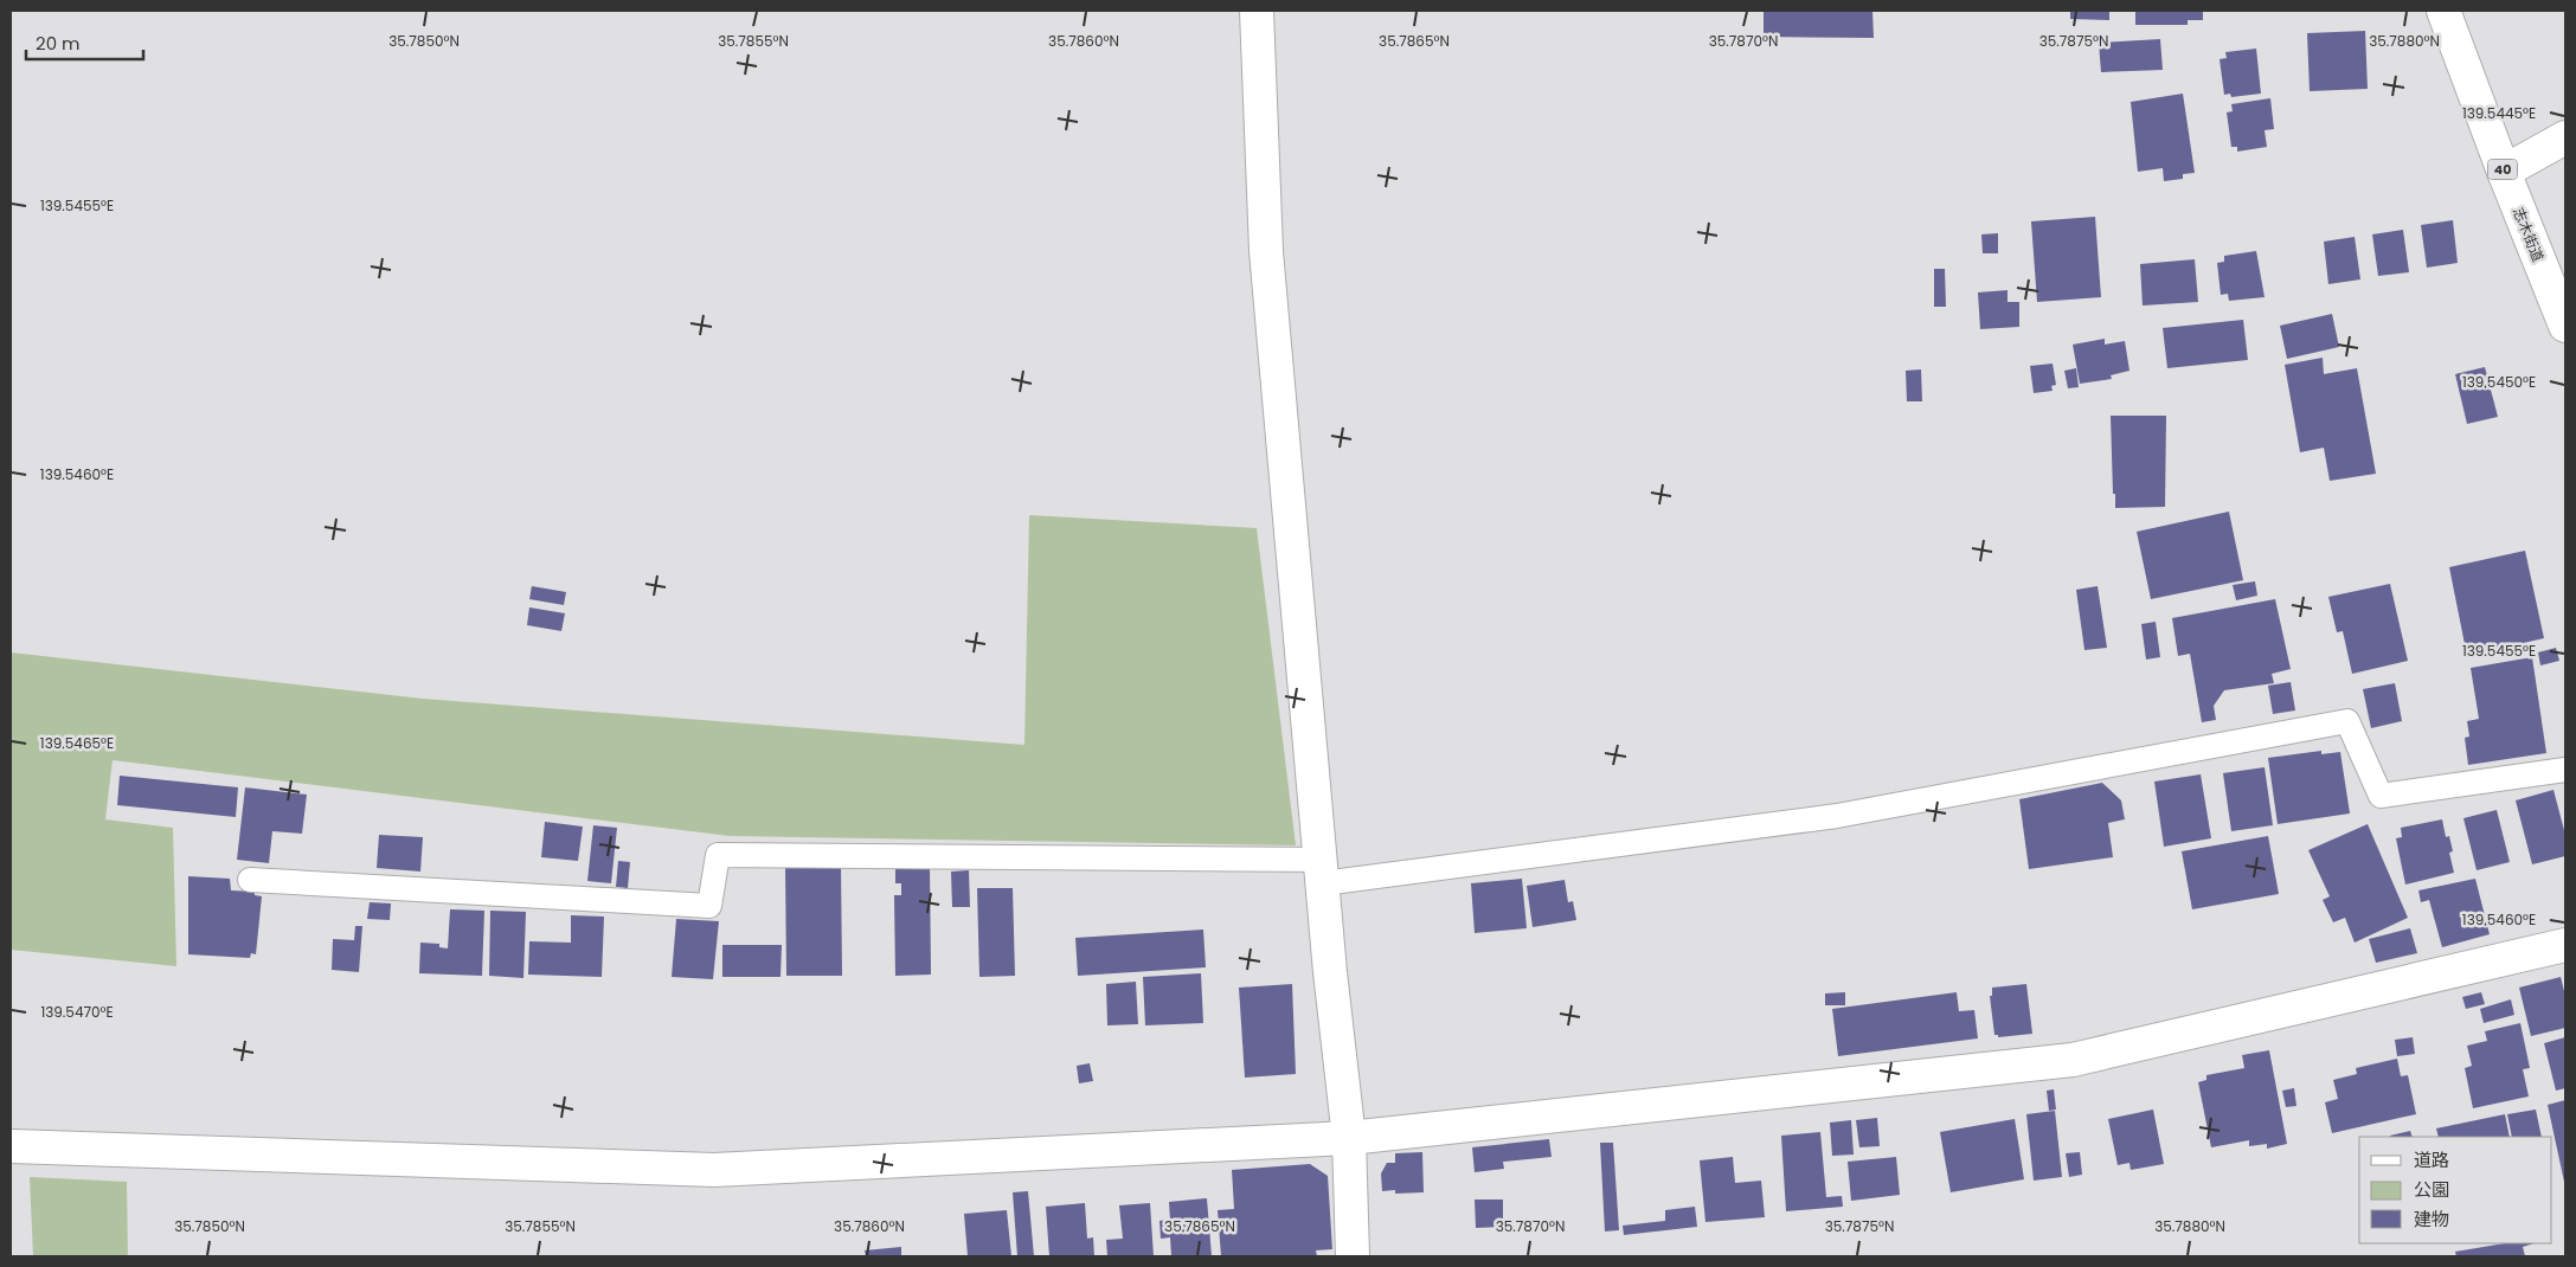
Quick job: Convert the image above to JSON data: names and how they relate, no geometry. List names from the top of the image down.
{
  "streets": {
    "street": ["40", "志木街道"]
  },
  "legend": ["道路", "公園", "建物"],
  "scale_bar": "20 m",
  "coordinates": [
    "35.7850°N",
    "35.7855°N",
    "35.7860°N",
    "35.7865°N",
    "35.7870°N",
    "35.7875°N",
    "35.7880°N",
    "139.5445°E",
    "139.5455°E",
    "139.5450°E",
    "139.5460°E",
    "139.5465°E",
    "139.5470°E"
  ]
}
